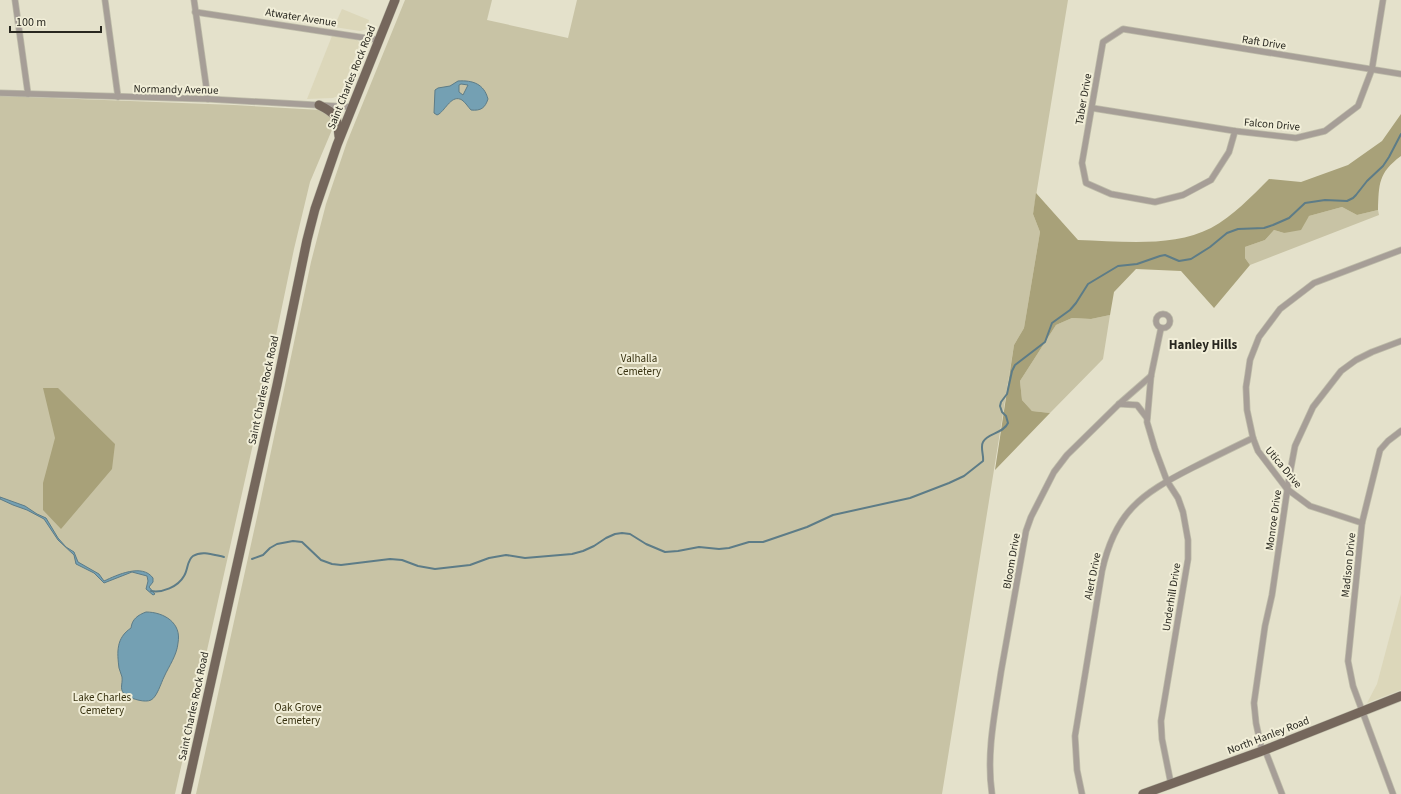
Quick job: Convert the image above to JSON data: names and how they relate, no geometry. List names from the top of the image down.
{
  "streets": {
    "main road": ["Saint Charles Rock Road", "North Hanley Road"],
    "street": [
      "Atwater Avenue",
      "Raft Drive",
      "Normandy Avenue",
      "Taber Drive",
      "Falcon Drive",
      "Utica Drive",
      "Monroe Drive",
      "Bloom Drive",
      "Madison Drive",
      "Alert Drive",
      "Underhill Drive"
    ]
  },
  "crossings": [
    ["Atwater Avenue", "Saint Charles Rock Road"],
    ["Raft Drive", "Taber Drive"],
    ["Raft Drive", "Falcon Drive"],
    ["Saint Charles Rock Road", "Normandy Avenue"],
    ["Taber Drive", "Falcon Drive"],
    ["Utica Drive", "Monroe Drive"],
    ["Utica Drive", "Madison Drive"],
    ["Utica Drive", "Alert Drive"],
    ["Monroe Drive", "North Hanley Road"],
    ["Bloom Drive", "Underhill Drive"],
    ["Madison Drive", "North Hanley Road"],
    ["Alert Drive", "Underhill Drive"],
    ["Underhill Drive", "North Hanley Road"]
  ],
  "districts": ["Hanley Hills"],
  "parks": ["Valhalla Cemetery", "Lake Charles Cemetery", "Oak Grove Cemetery"],
  "scale_bar": "100 m"
}
